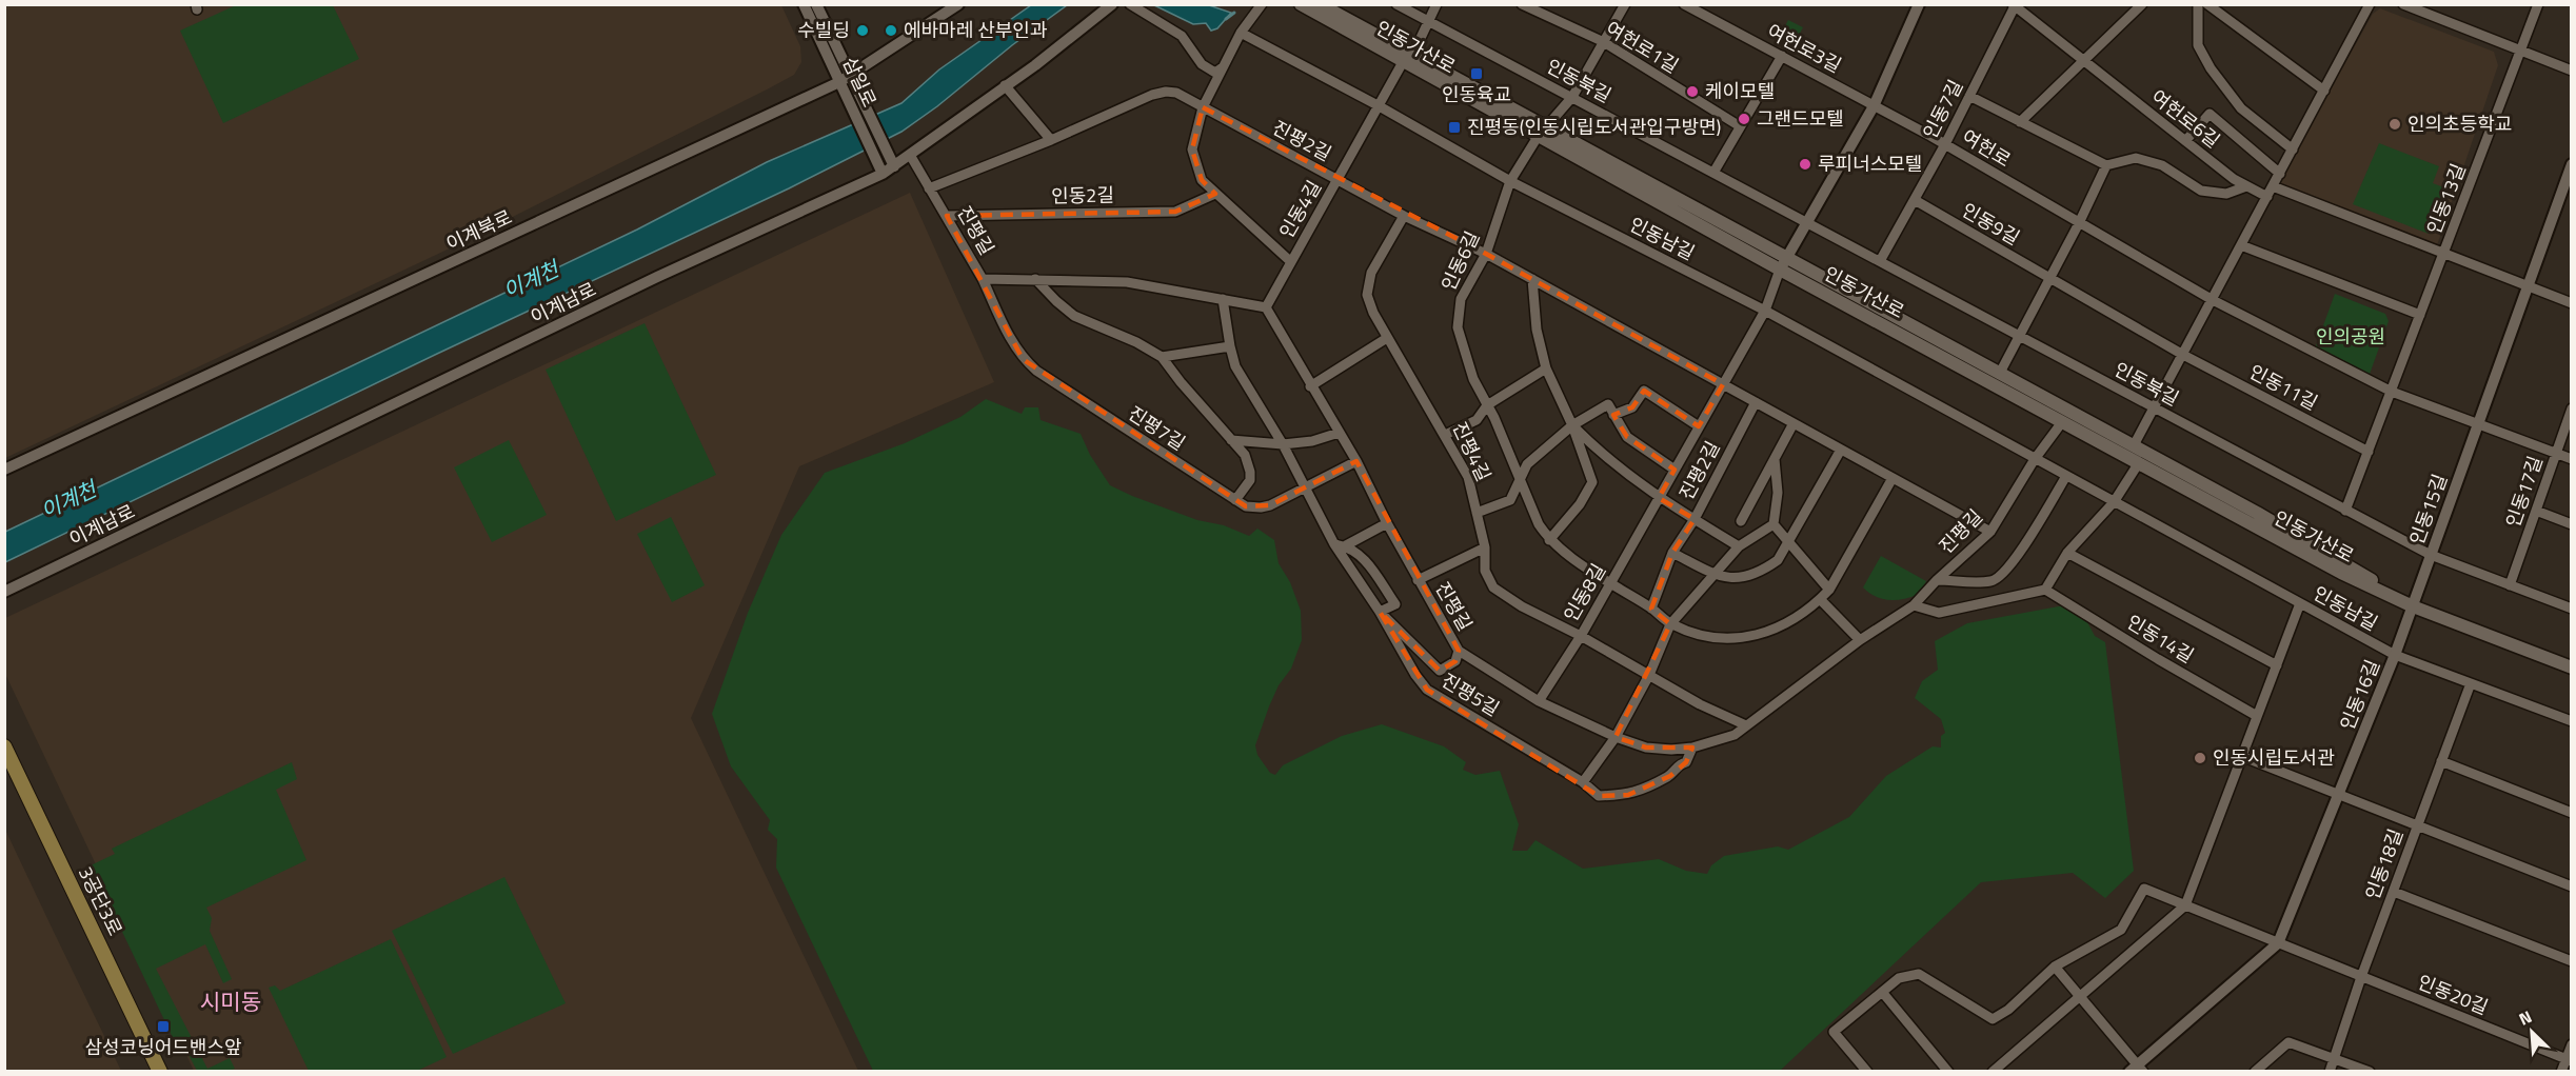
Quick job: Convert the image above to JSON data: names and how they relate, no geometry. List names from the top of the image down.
{
  "streets": {
    "main road": ["인동가산로", "3공단3로"],
    "street": [
      "여헌로1길",
      "여헌로3길",
      "인동북길",
      "삼일로",
      "인동7길",
      "여헌로6길",
      "진평2길",
      "여헌로",
      "인동2길",
      "인동13길",
      "인동4길",
      "인동9길",
      "이계북로",
      "진평길",
      "인동남길",
      "인동6길",
      "이계남로",
      "인동11길",
      "진평7길",
      "진평4길",
      "인동17길",
      "인동15길",
      "인동8길",
      "인동14길",
      "진평5길",
      "인동16길",
      "인동18길",
      "인동20길"
    ]
  },
  "crossings": [
    ["인동가산로", "인동4길"],
    ["인동가산로", "진평길"],
    ["인동가산로", "인동6길"],
    ["인동가산로", "인동15길"],
    ["인동가산로", "인동8길"],
    ["인동가산로", "인동16길"],
    ["여헌로1길", "인동6길"],
    ["여헌로3길", "여헌로"],
    ["인동북길", "인동7길"],
    ["인동북길", "인동13길"],
    ["인동북길", "인동4길"],
    ["인동북길", "인동6길"],
    ["인동북길", "인동17길"],
    ["인동북길", "인동15길"],
    ["삼일로", "이계북로"],
    ["삼일로", "이계남로"],
    ["인동7길", "여헌로6길"],
    ["인동7길", "여헌로"],
    ["인동7길", "인동9길"],
    ["진평2길", "인동4길"],
    ["진평2길", "진평길"],
    ["진평2길", "인동6길"],
    ["진평2길", "진평4길"],
    ["진평2길", "인동8길"],
    ["인동2길", "진평길"],
    ["인동13길", "인동11길"],
    ["인동13길", "인동15길"],
    ["인동4길", "진평길"],
    ["인동4길", "인동남길"],
    ["인동9길", "인동11길"],
    ["진평길", "인동남길"],
    ["진평길", "이계남로"],
    ["진평길", "진평7길"],
    ["진평길", "진평4길"],
    ["진평길", "인동8길"],
    ["진평길", "진평5길"],
    ["인동남길", "인동6길"],
    ["인동남길", "인동8길"],
    ["인동남길", "인동16길"],
    ["인동남길", "인동18길"],
    ["인동6길", "인동8길"],
    ["진평7길", "진평5길"],
    ["진평4길", "인동8길"],
    ["인동15길", "인동16길"],
    ["인동18길", "인동20길"]
  ],
  "districts": ["시미동"],
  "water": ["이계천"],
  "parks": ["인의공원"],
  "places": {
    "other": [
      "수빌딩",
      "에바마레 산부인과",
      "케이모텔",
      "그랜드모텔",
      "인의초등학교",
      "루피너스모텔",
      "인동시립도서관"
    ],
    "transit": ["인동육교", "진평동(인동시립도서관입구방면)", "삼성코닝어드밴스앞"]
  },
  "north": "top left"
}
